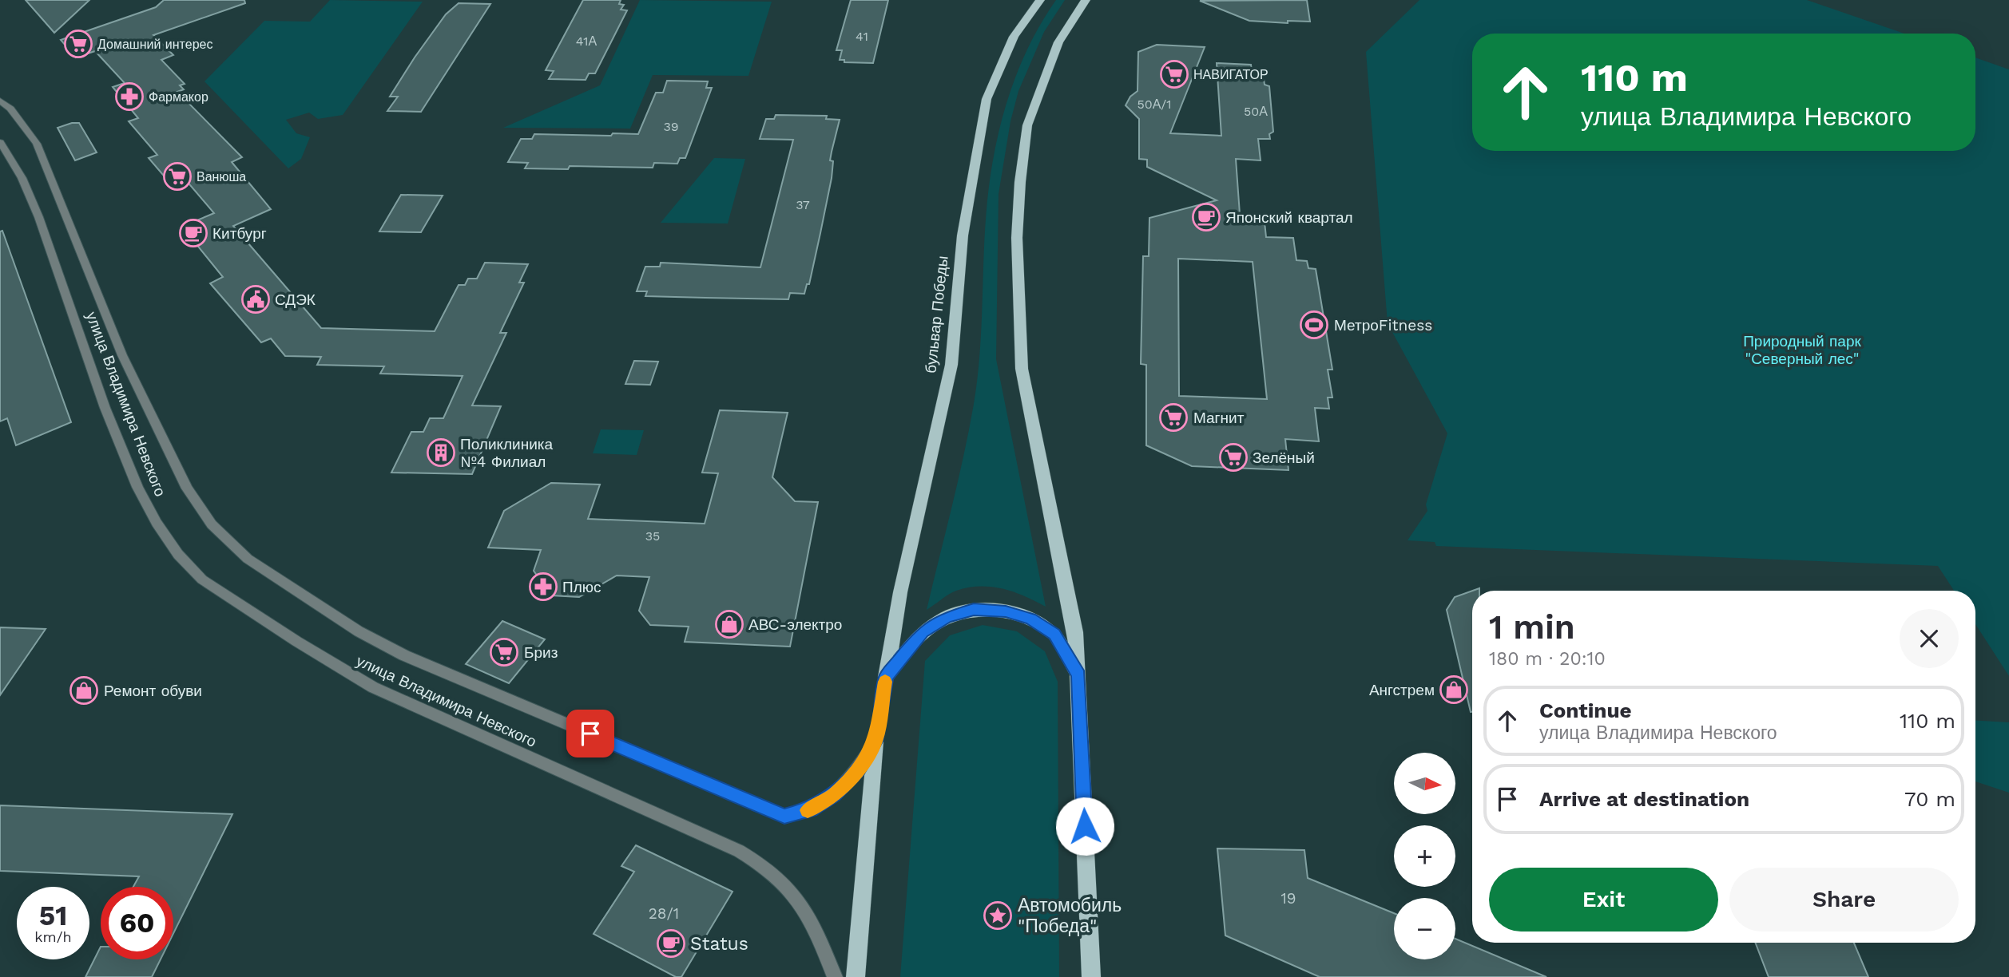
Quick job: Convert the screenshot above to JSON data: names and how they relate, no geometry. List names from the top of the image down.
{
  "streets": {
    "main road": ["бульвар Победы"],
    "street": ["улица Владимира Невского"]
  },
  "crossings": [
    ["бульвар Победы", "улица Владимира Невского"]
  ],
  "parks": ["Природный парк \"Северный лес\""],
  "places": {
    "supermarket": [
      "Домашний интерес",
      "НАВИГАТОР",
      "Ванюша",
      "Магнит",
      "Зелёный",
      "Бриз"
    ],
    "pharmacy": ["Фармакор", "Плюс"],
    "cafe": ["Японский квартал", "Китбург", "Status"],
    "public building": ["СДЭК"],
    "sports": ["МетроFitness"],
    "building": ["Поликлиника №4 Филиал"],
    "shop": ["АВС-электро", "Ангстрем", "Ремонт обуви"],
    "place": ["Автомобиль \"Победа\""]
  },
  "house_numbers": [
    "41",
    "41А",
    "50А/1",
    "50А",
    "39",
    "37",
    "35",
    "19",
    "28/1"
  ],
  "north": "right",
  "page": {
    "turn": ["110 m", "улица Владимира Невского"],
    "heading": ["1 min", "180 m · 20:10"],
    "list": [
      {
        "name": "Continue",
        "note": "улица Владимира Невского",
        "value": "110 m"
      },
      {
        "name": "Arrive at destination",
        "value": "70 m"
      }
    ],
    "map_buttons": ["+", "−"],
    "buttons": ["Exit", "Share"],
    "speed": "51 km/h",
    "limit": "60"
  }
}
